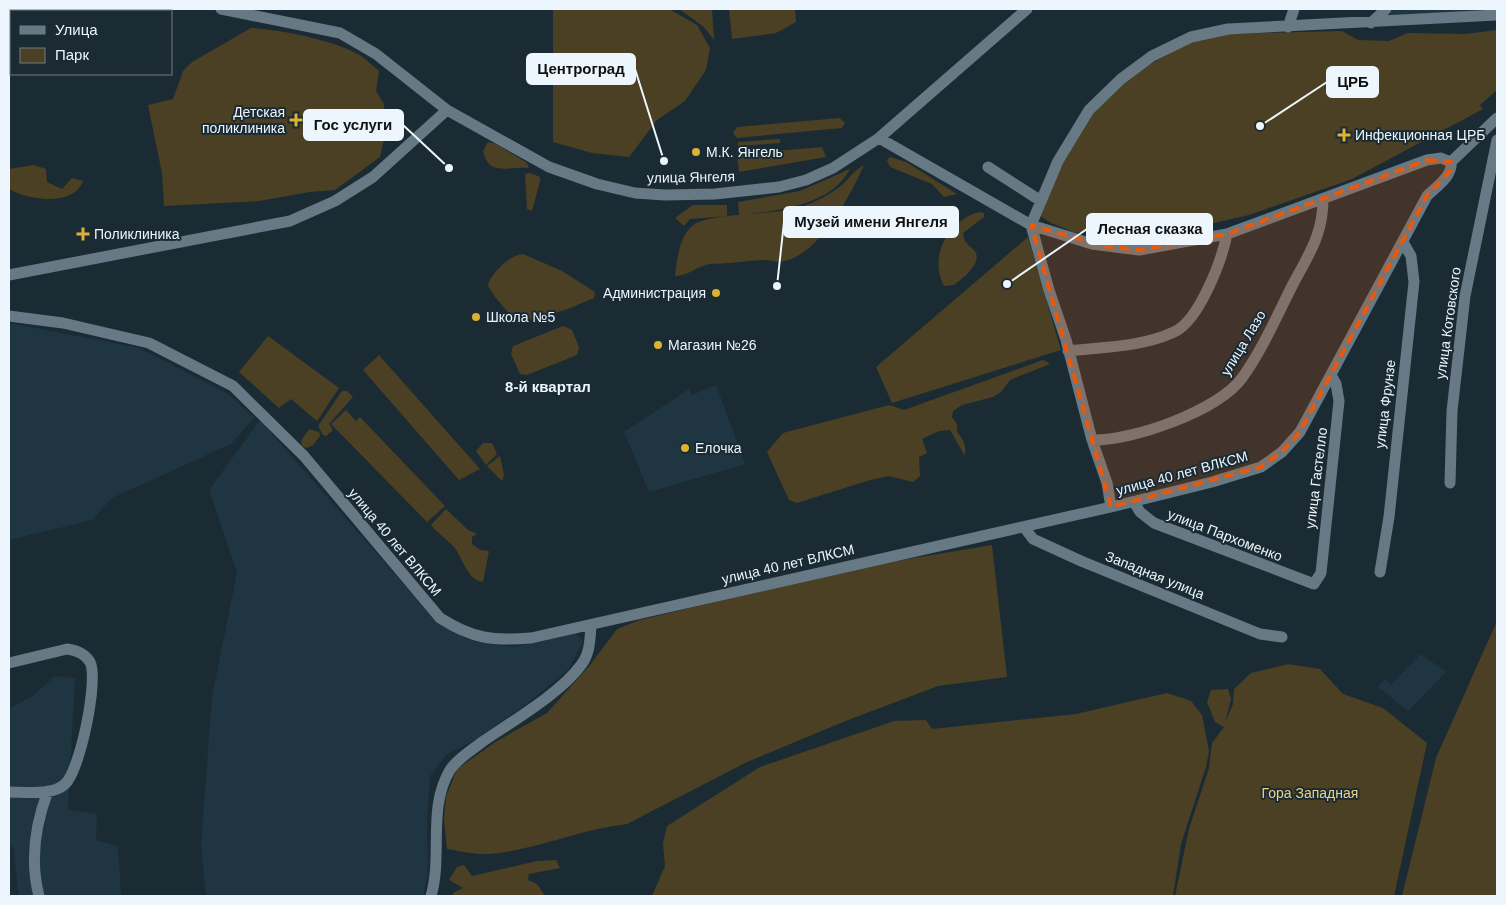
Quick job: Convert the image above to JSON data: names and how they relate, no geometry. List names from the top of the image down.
{
  "streets": {
    "street": [
      "улица Янгеля",
      "улица Котовского",
      "улица Лазо",
      "улица Фрунзе",
      "улица 40 лет ВЛКСМ",
      "улица Гастелло",
      "улица Пархоменко",
      "Западная улица"
    ]
  },
  "crossings": [
    ["улица Фрунзе", "улица 40 лет ВЛКСМ"],
    ["улица 40 лет ВЛКСМ", "улица Гастелло"],
    ["улица 40 лет ВЛКСМ", "улица Пархоменко"],
    ["улица 40 лет ВЛКСМ", "Западная улица"],
    ["улица Гастелло", "улица Пархоменко"]
  ],
  "districts": ["8-й квартал"],
  "parks": ["Гора Западная"],
  "places": {
    "health": ["Детская поликлиника", "Инфекционная ЦРБ", "Поликлиника"],
    "other": [
      "ЦРБ",
      "М.К. Янгель",
      "Центроград",
      "Гос услуги",
      "Лесная сказка",
      "Музей имени Янгеля",
      "Администрация",
      "Школа №5",
      "Магазин №26",
      "Елочка"
    ]
  },
  "legend": ["Улица", "Парк"]
}
